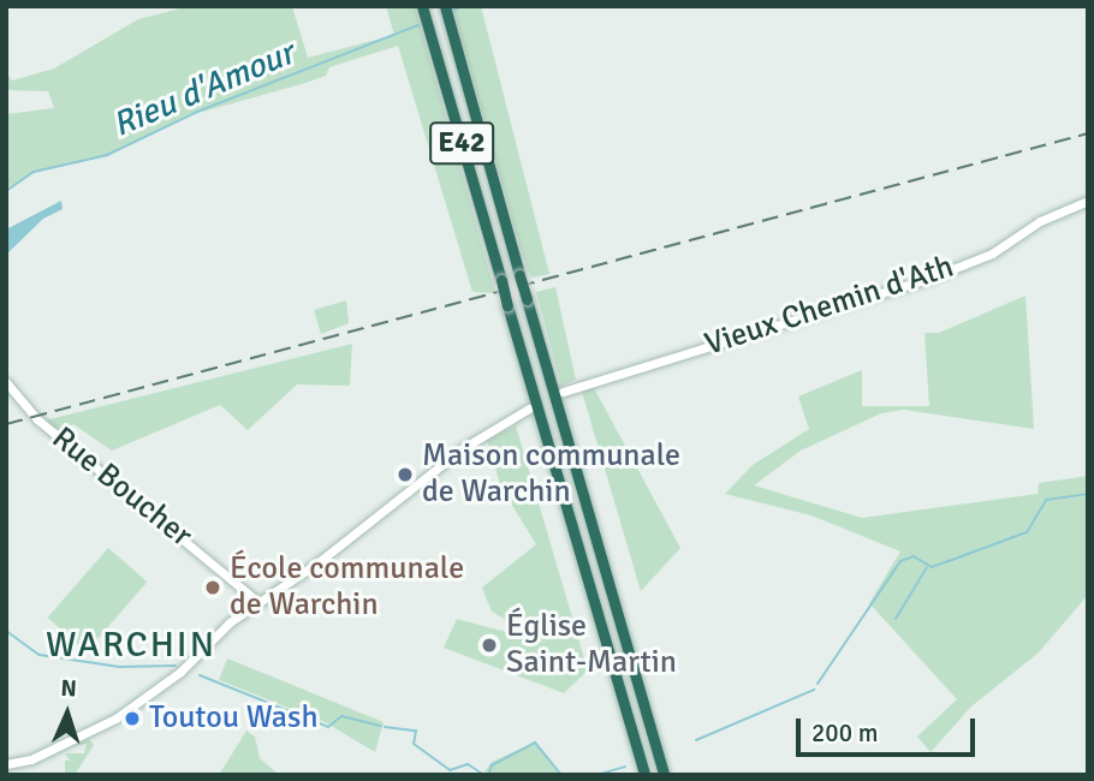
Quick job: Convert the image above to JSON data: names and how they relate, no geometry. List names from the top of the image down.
{
  "streets": {
    "highway": ["E42"],
    "street": ["Vieux Chemin d'Ath", "Rue Boucher"]
  },
  "districts": ["WARCHIN"],
  "water": ["Rieu d'Amour"],
  "places": [
    "Maison communale de Warchin",
    "École communale de Warchin",
    "Église Saint-Martin",
    "Toutou Wash"
  ],
  "scale_bar": "200 m",
  "north": "top"
}
